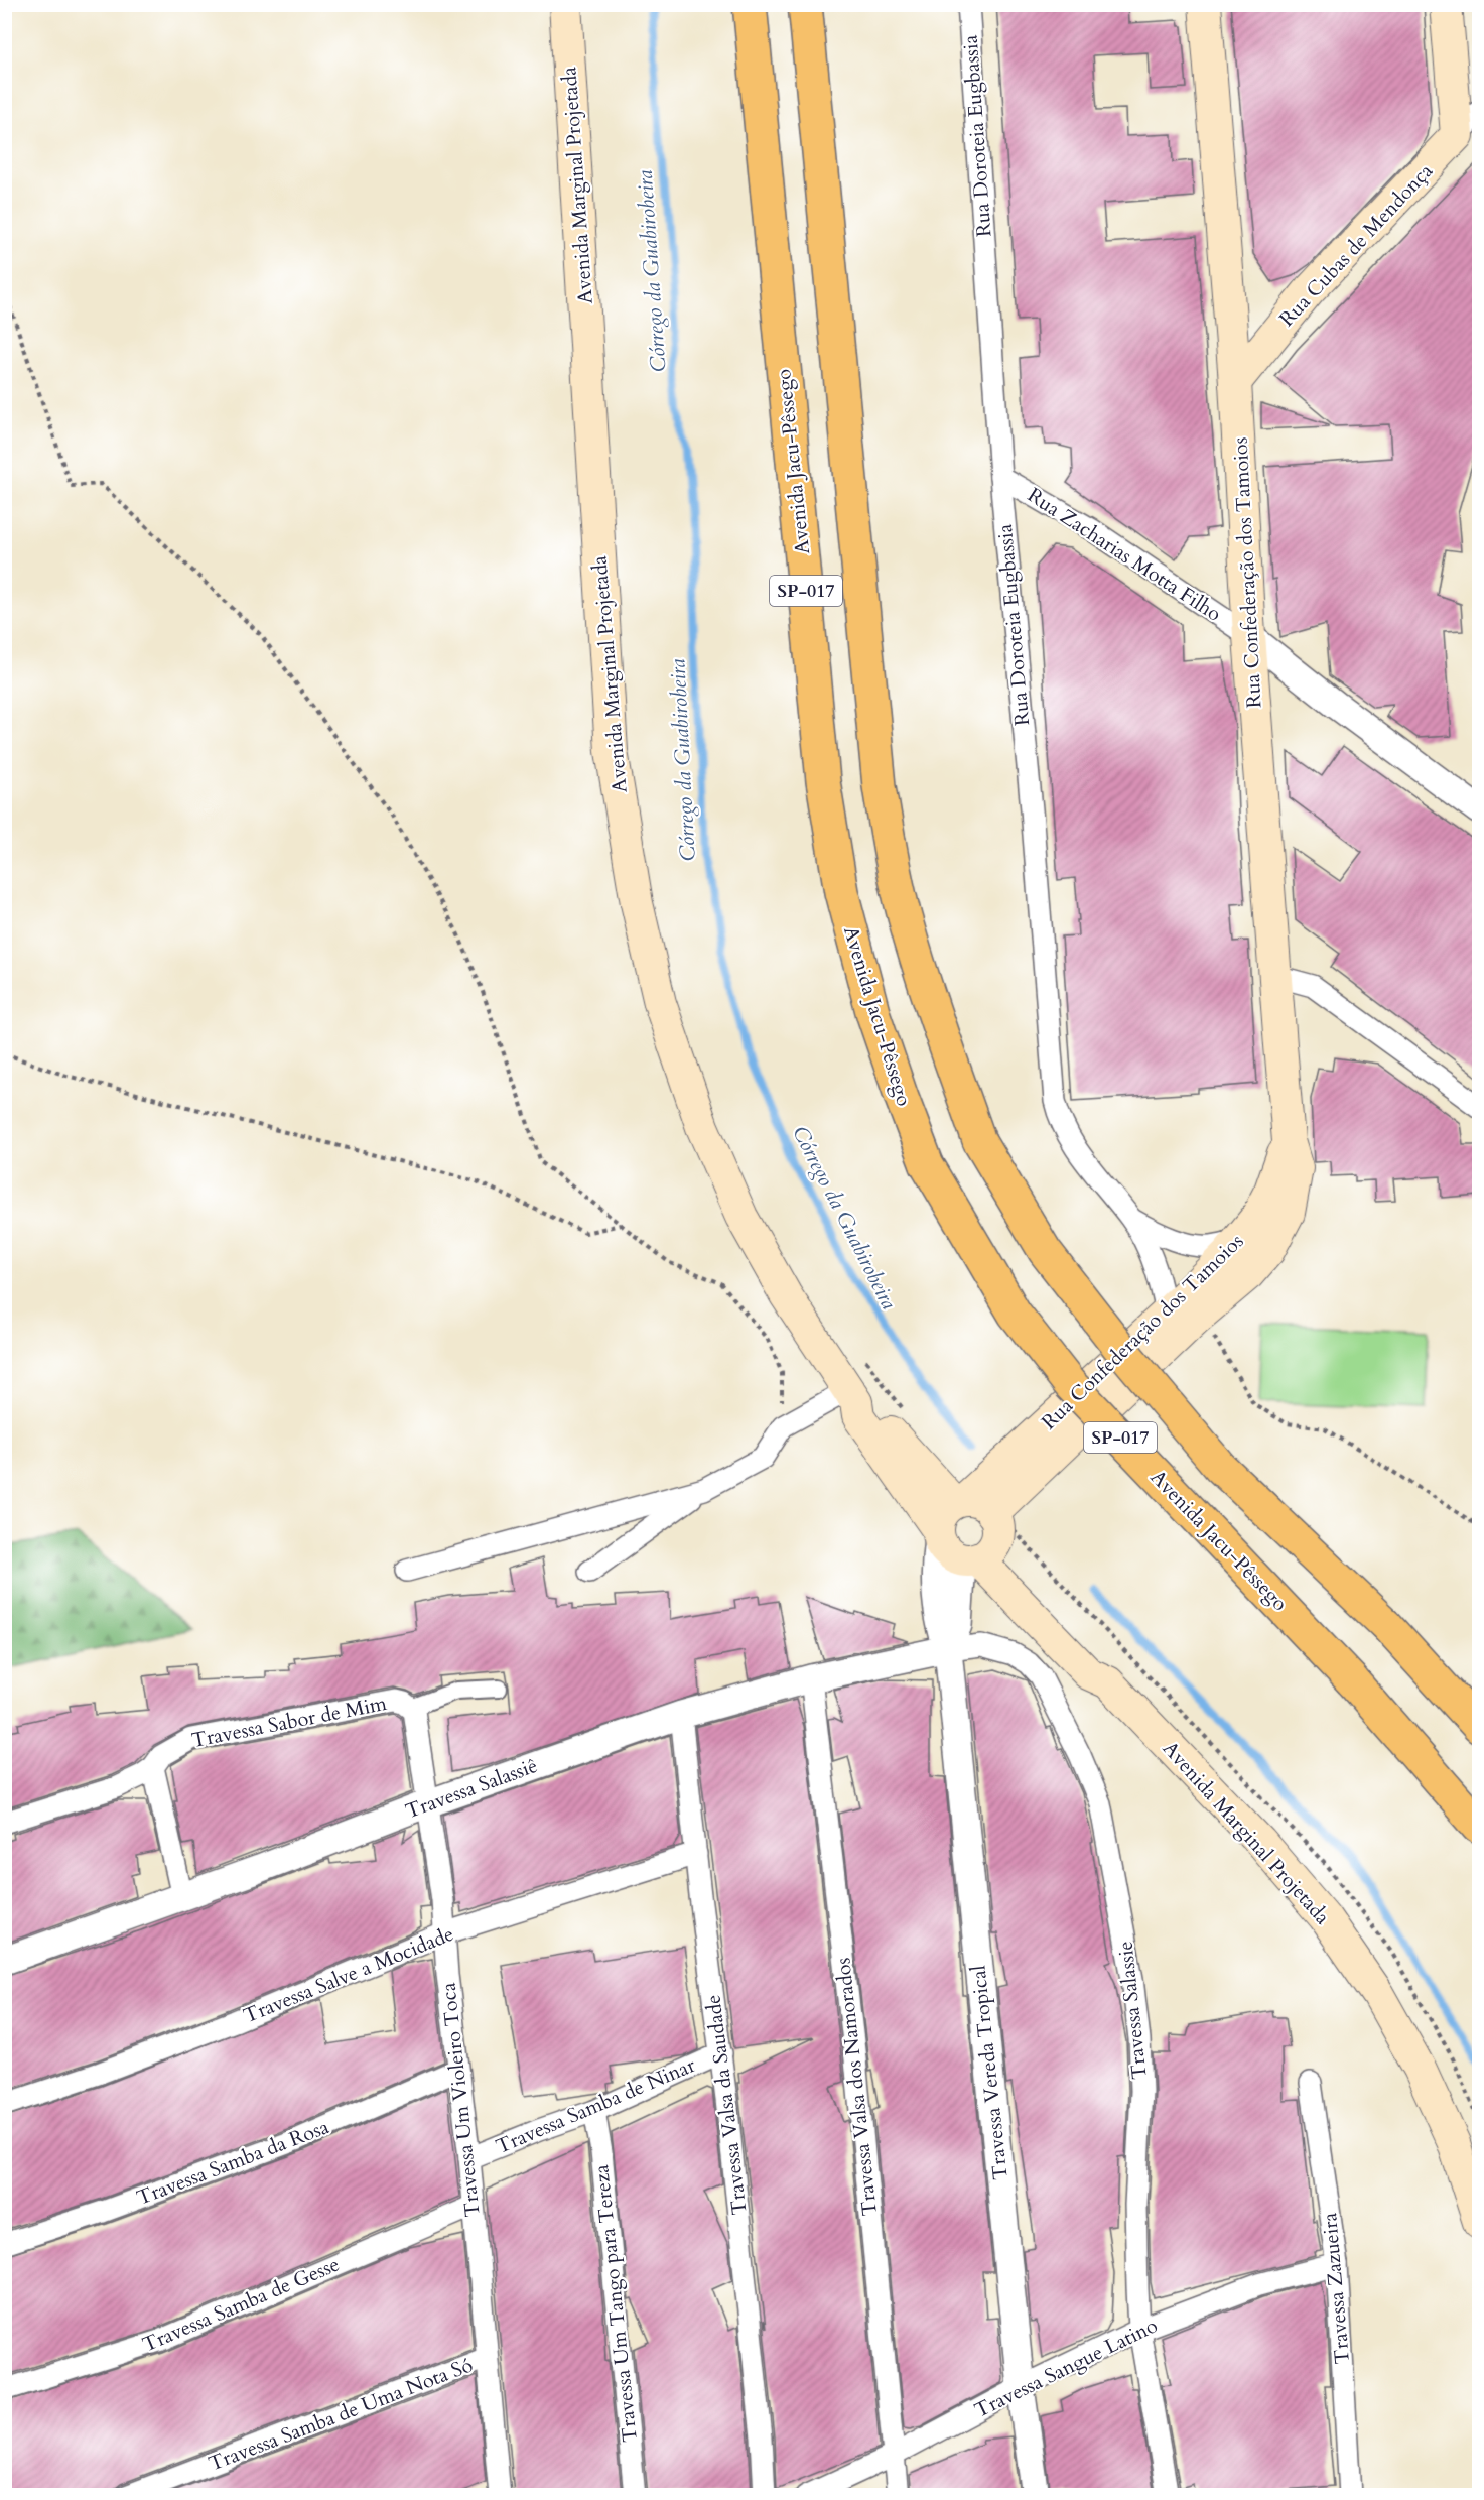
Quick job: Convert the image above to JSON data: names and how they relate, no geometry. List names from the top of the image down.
{
  "streets": {
    "highway": ["Avenida Jacu-Pêssego", "SP-017"],
    "main road": ["Avenida Marginal Projetada", "Rua Cubas de Mendonça", "Rua Confederação dos Tamoios"],
    "street": [
      "Rua Doroteia Eugbassia",
      "Rua Zacharias Motta Filho",
      "Travessa Sabor de Mim",
      "Travessa Salassiê",
      "Travessa Salve a Mocidade",
      "Travessa Salassie",
      "Travessa Vereda Tropical",
      "Travessa Valsa dos Namorados",
      "Travessa Um Violeiro Toca",
      "Travessa Valsa da Saudade",
      "Travessa Samba de Ninar",
      "Travessa Samba da Rosa",
      "Travessa Zazueira",
      "Travessa Um Tango para Tereza",
      "Travessa Samba de Gesse",
      "Travessa Sangue Latino",
      "Travessa Samba de Uma Nota Só"
    ]
  },
  "crossings": [
    ["Rua Doroteia Eugbassia", "Rua Zacharias Motta Filho"],
    ["Rua Doroteia Eugbassia", "Rua Confederação dos Tamoios"],
    ["Avenida Marginal Projetada", "Rua Confederação dos Tamoios"],
    ["Avenida Marginal Projetada", "Travessa Vereda Tropical"],
    ["Rua Cubas de Mendonça", "Rua Confederação dos Tamoios"],
    ["Rua Zacharias Motta Filho", "Rua Confederação dos Tamoios"],
    ["Rua Confederação dos Tamoios", "Travessa Vereda Tropical"],
    ["Travessa Sabor de Mim", "Travessa Um Violeiro Toca"],
    ["Travessa Salassiê", "Travessa Salassie"],
    ["Travessa Salassiê", "Travessa Vereda Tropical"],
    ["Travessa Salassiê", "Travessa Valsa dos Namorados"],
    ["Travessa Salassiê", "Travessa Um Violeiro Toca"],
    ["Travessa Salassiê", "Travessa Valsa da Saudade"],
    ["Travessa Salve a Mocidade", "Travessa Um Violeiro Toca"],
    ["Travessa Salve a Mocidade", "Travessa Valsa da Saudade"],
    ["Travessa Salassie", "Travessa Vereda Tropical"],
    ["Travessa Salassie", "Travessa Sangue Latino"],
    ["Travessa Vereda Tropical", "Travessa Sangue Latino"],
    ["Travessa Valsa dos Namorados", "Travessa Sangue Latino"],
    ["Travessa Um Violeiro Toca", "Travessa Samba de Ninar"],
    ["Travessa Um Violeiro Toca", "Travessa Samba da Rosa"],
    ["Travessa Um Violeiro Toca", "Travessa Samba de Gesse"],
    ["Travessa Um Violeiro Toca", "Travessa Samba de Uma Nota Só"],
    ["Travessa Valsa da Saudade", "Travessa Samba de Ninar"],
    ["Travessa Samba de Ninar", "Travessa Um Tango para Tereza"],
    ["Travessa Zazueira", "Travessa Sangue Latino"]
  ],
  "water": ["Córrego da Guabirobeira"]
}
